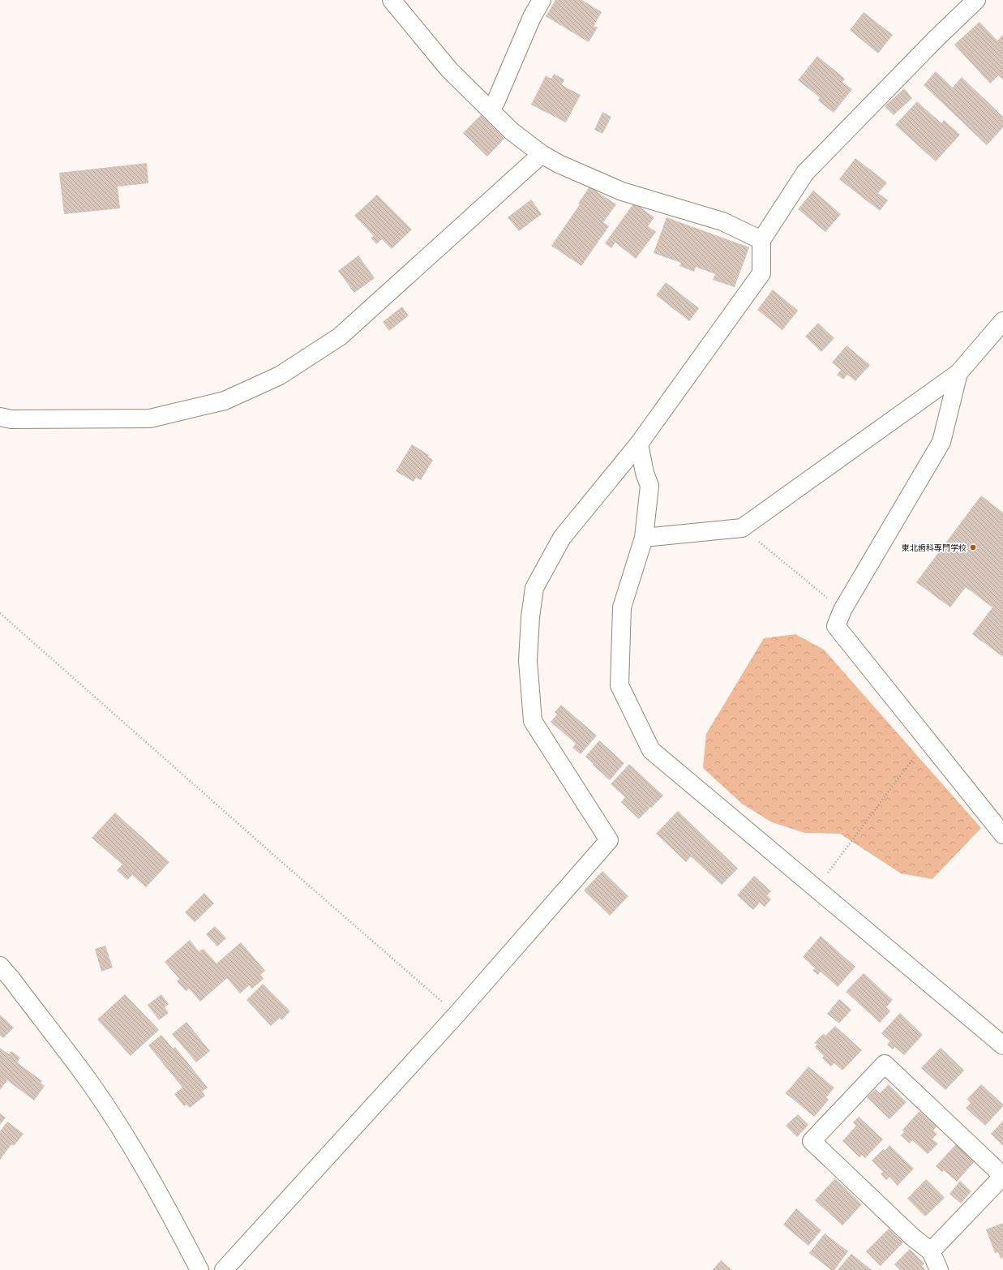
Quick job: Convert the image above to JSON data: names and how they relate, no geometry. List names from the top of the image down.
{
  "places": ["東北歯科専門学校"]
}
